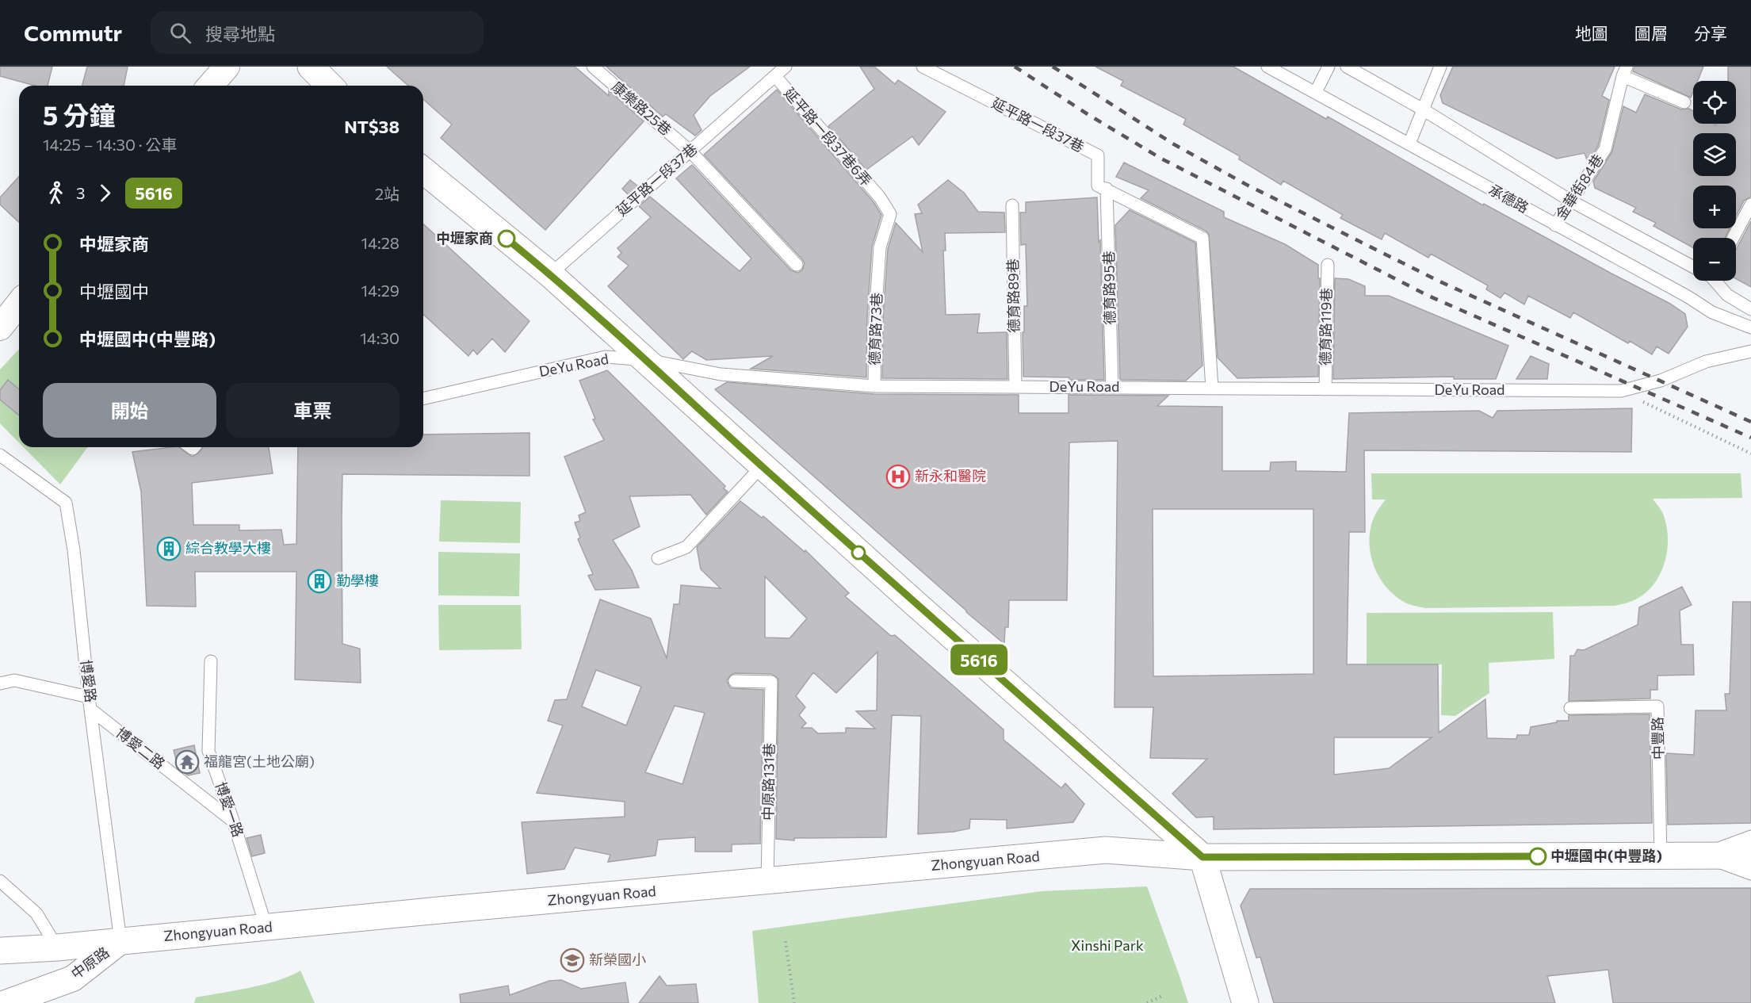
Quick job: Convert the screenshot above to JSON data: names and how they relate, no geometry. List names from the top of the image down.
{
  "streets": {
    "main road": ["Zhongyuan Road"],
    "street": ["中原路"],
    "lane": [
      "康樂路25巷",
      "延平路一段37巷",
      "延平路一段37巷6弄",
      "金華街84巷",
      "承德路",
      "德育路95巷",
      "德育路89巷",
      "德育路119巷",
      "德育路73巷",
      "DeYu Road",
      "博愛路",
      "中豐路",
      "博愛二路",
      "中原路131巷",
      "博愛一路"
    ]
  },
  "crossings": [
    ["康樂路25巷", "延平路一段37巷"],
    ["延平路一段37巷", "延平路一段37巷6弄"],
    ["延平路一段37巷", "德育路95巷"],
    ["延平路一段37巷6弄", "德育路73巷"],
    ["金華街84巷", "承德路"],
    ["德育路95巷", "DeYu Road"],
    ["德育路89巷", "DeYu Road"],
    ["德育路119巷", "DeYu Road"],
    ["德育路73巷", "DeYu Road"],
    ["博愛路", "博愛二路"],
    ["博愛路", "Zhongyuan Road"],
    ["博愛路", "中原路"],
    ["中豐路", "Zhongyuan Road"],
    ["博愛二路", "博愛一路"],
    ["中原路131巷", "Zhongyuan Road"],
    ["博愛一路", "Zhongyuan Road"],
    ["Zhongyuan Road", "中原路"]
  ],
  "parks": ["Xinshi Park"],
  "places": {
    "other": ["中壢家商", "中壢國中(中豐路)"],
    "hospital": ["新永和醫院"],
    "building": ["綜合教學大樓", "勤學樓"],
    "temple": ["福龍宮(土地公廟)"],
    "school or university": ["新榮國小"]
  },
  "lines": ["bus line 5616"],
  "page": {
    "header": "Commutr",
    "search": "搜尋地點",
    "nav": ["地圖", "圖層", "分享"],
    "on_map": "5616",
    "map_buttons": ["+", "−"],
    "heading": ["5 分鐘", "14:25 – 14:30 · 公車", "NT$38"],
    "legs": ["3", "5616", "2站"],
    "list": [
      {
        "name": "中壢家商",
        "value": "14:28"
      },
      {
        "name": "中壢國中",
        "value": "14:29"
      },
      {
        "name": "中壢國中(中豐路)",
        "value": "14:30"
      }
    ],
    "buttons": ["開始", "車票"]
  }
}
